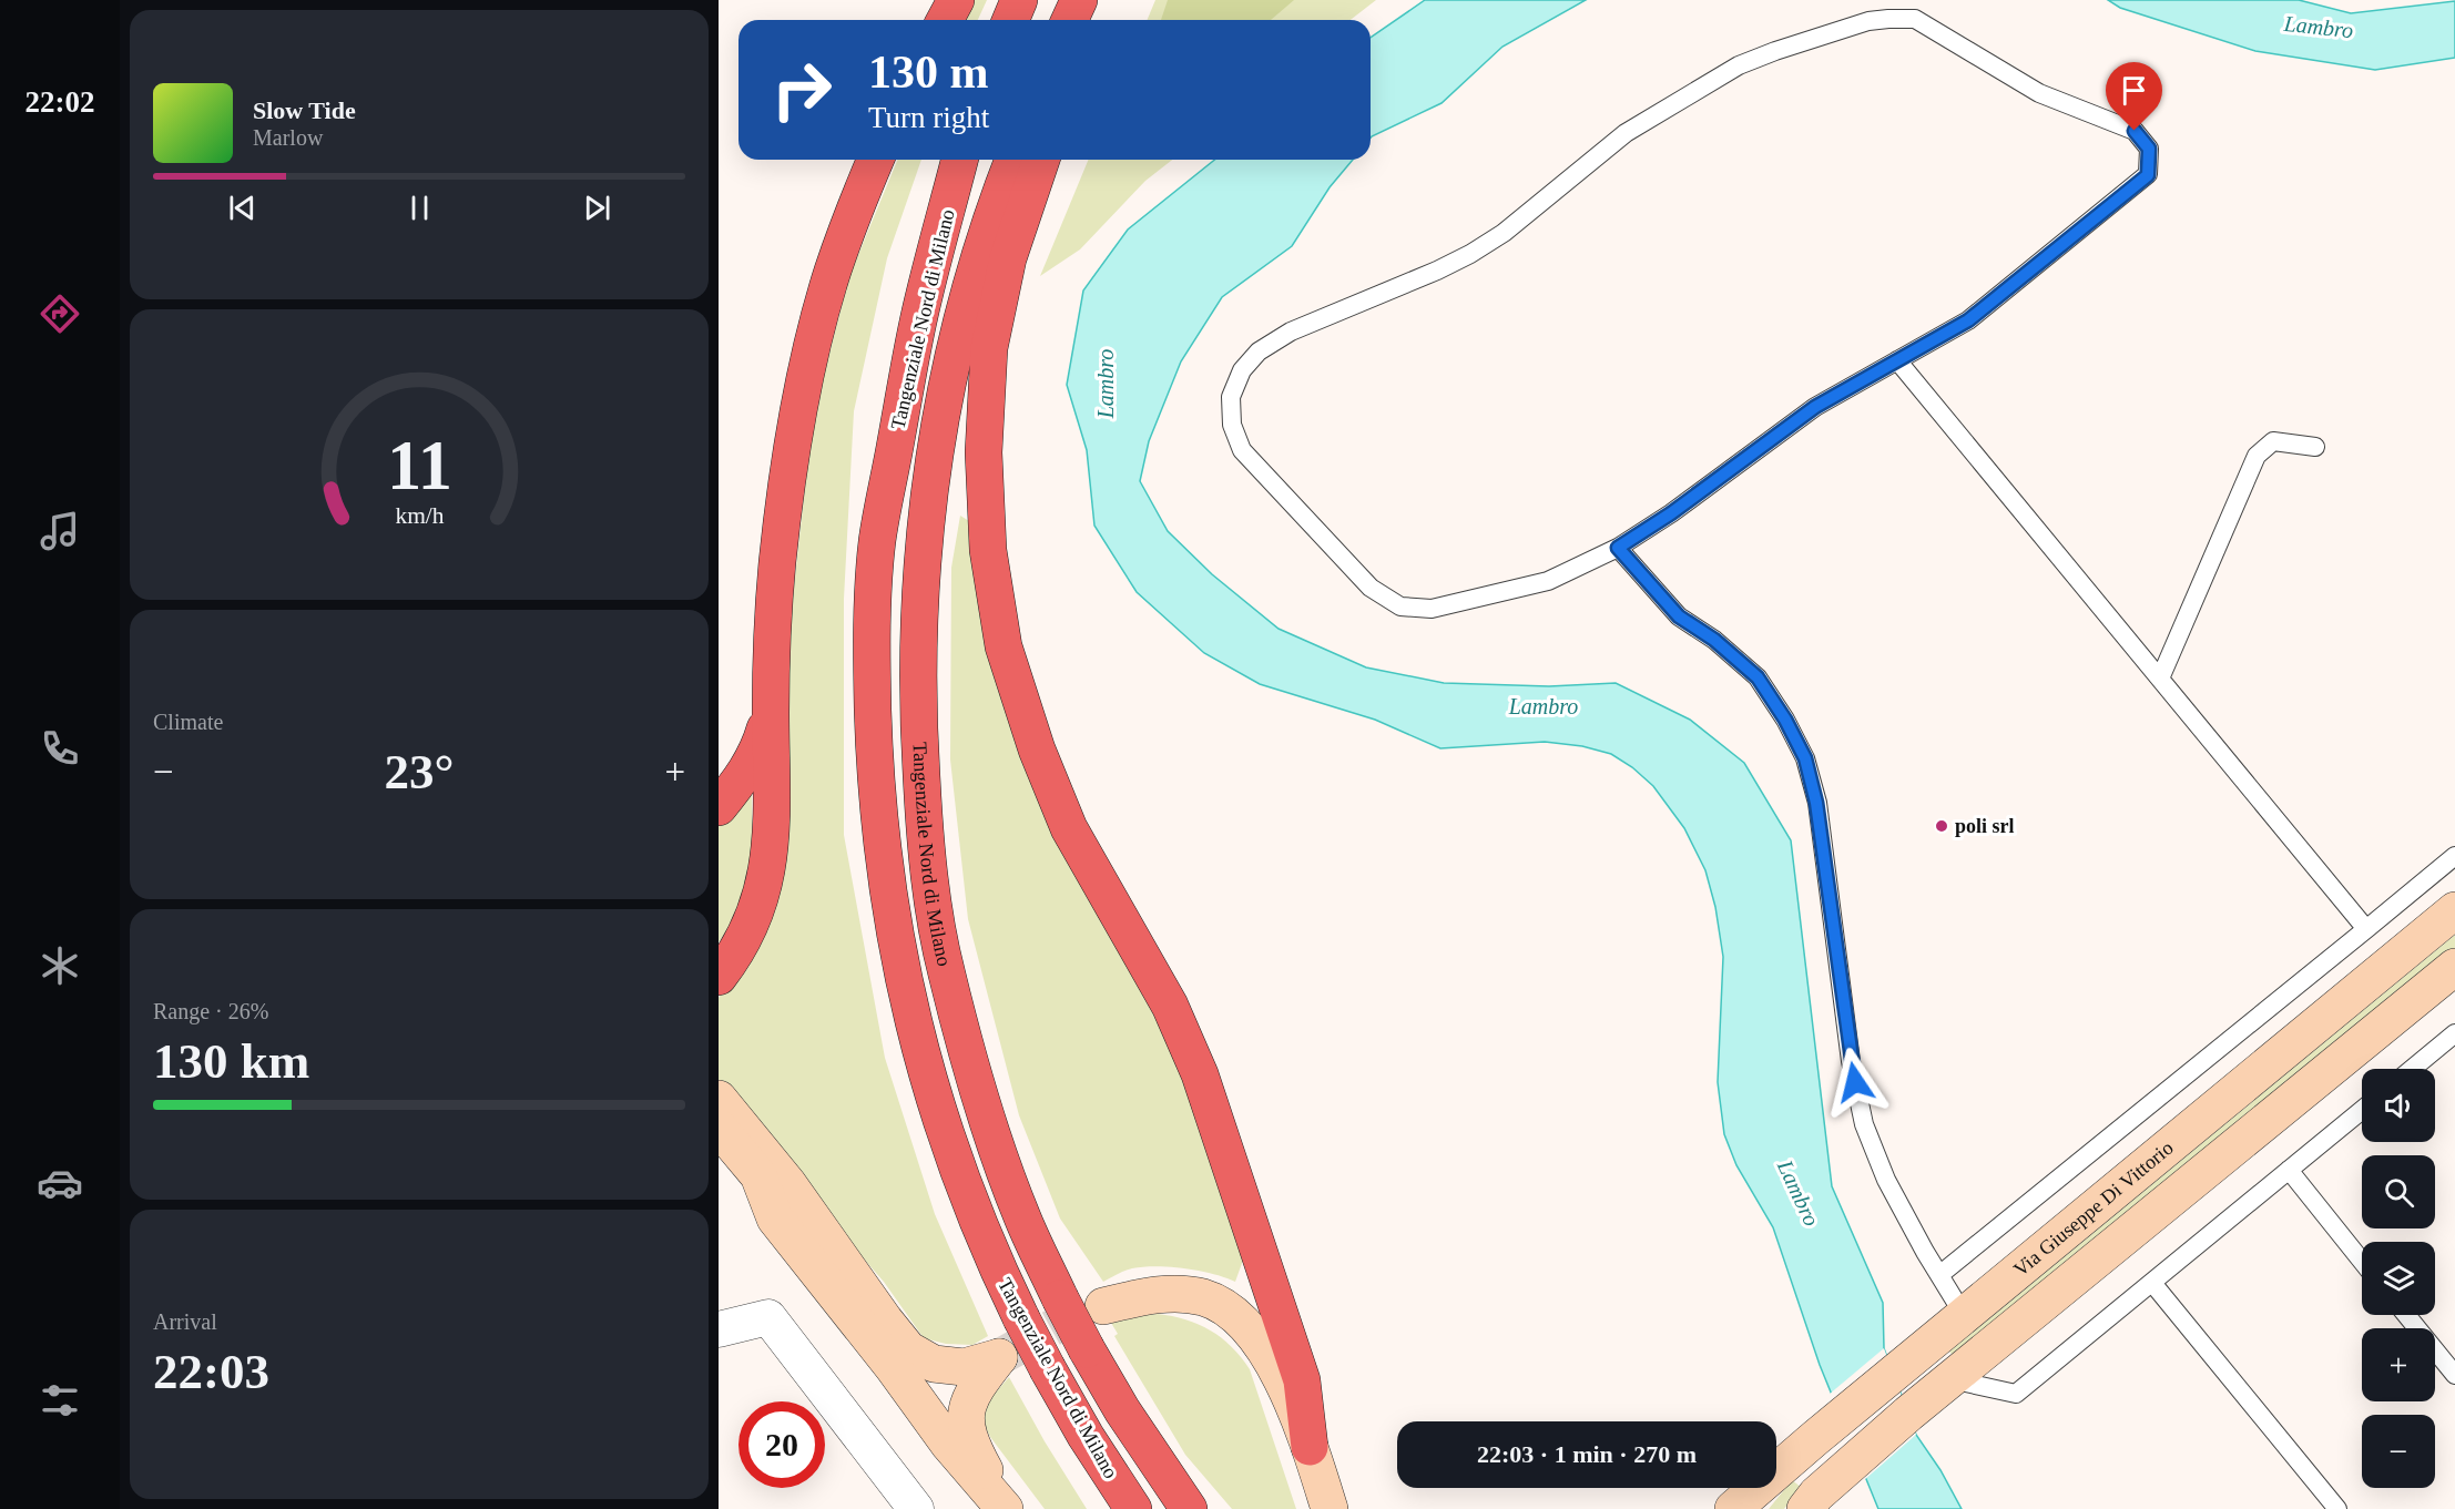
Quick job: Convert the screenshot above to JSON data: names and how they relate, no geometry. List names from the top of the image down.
{
  "streets": {
    "highway": ["Tangenziale Nord di Milano"],
    "street": ["Via Giuseppe Di Vittorio"]
  },
  "water": ["Lambro"],
  "places": ["poli srl"],
  "page": {
    "tabs": "22:02",
    "turn": ["130 m", "Turn right"],
    "song": ["Slow Tide", "Marlow"],
    "tile": [
      "Climate",
      ["Range · 26%", "130 km"],
      ["Arrival", "22:03"]
    ],
    "heat": ["−", "23°", "+"],
    "map_buttons": ["+", "−"],
    "limit": "20",
    "trip": "22:03 · 1 min · 270 m",
    "gauge": ["11", "km/h"]
  }
}
